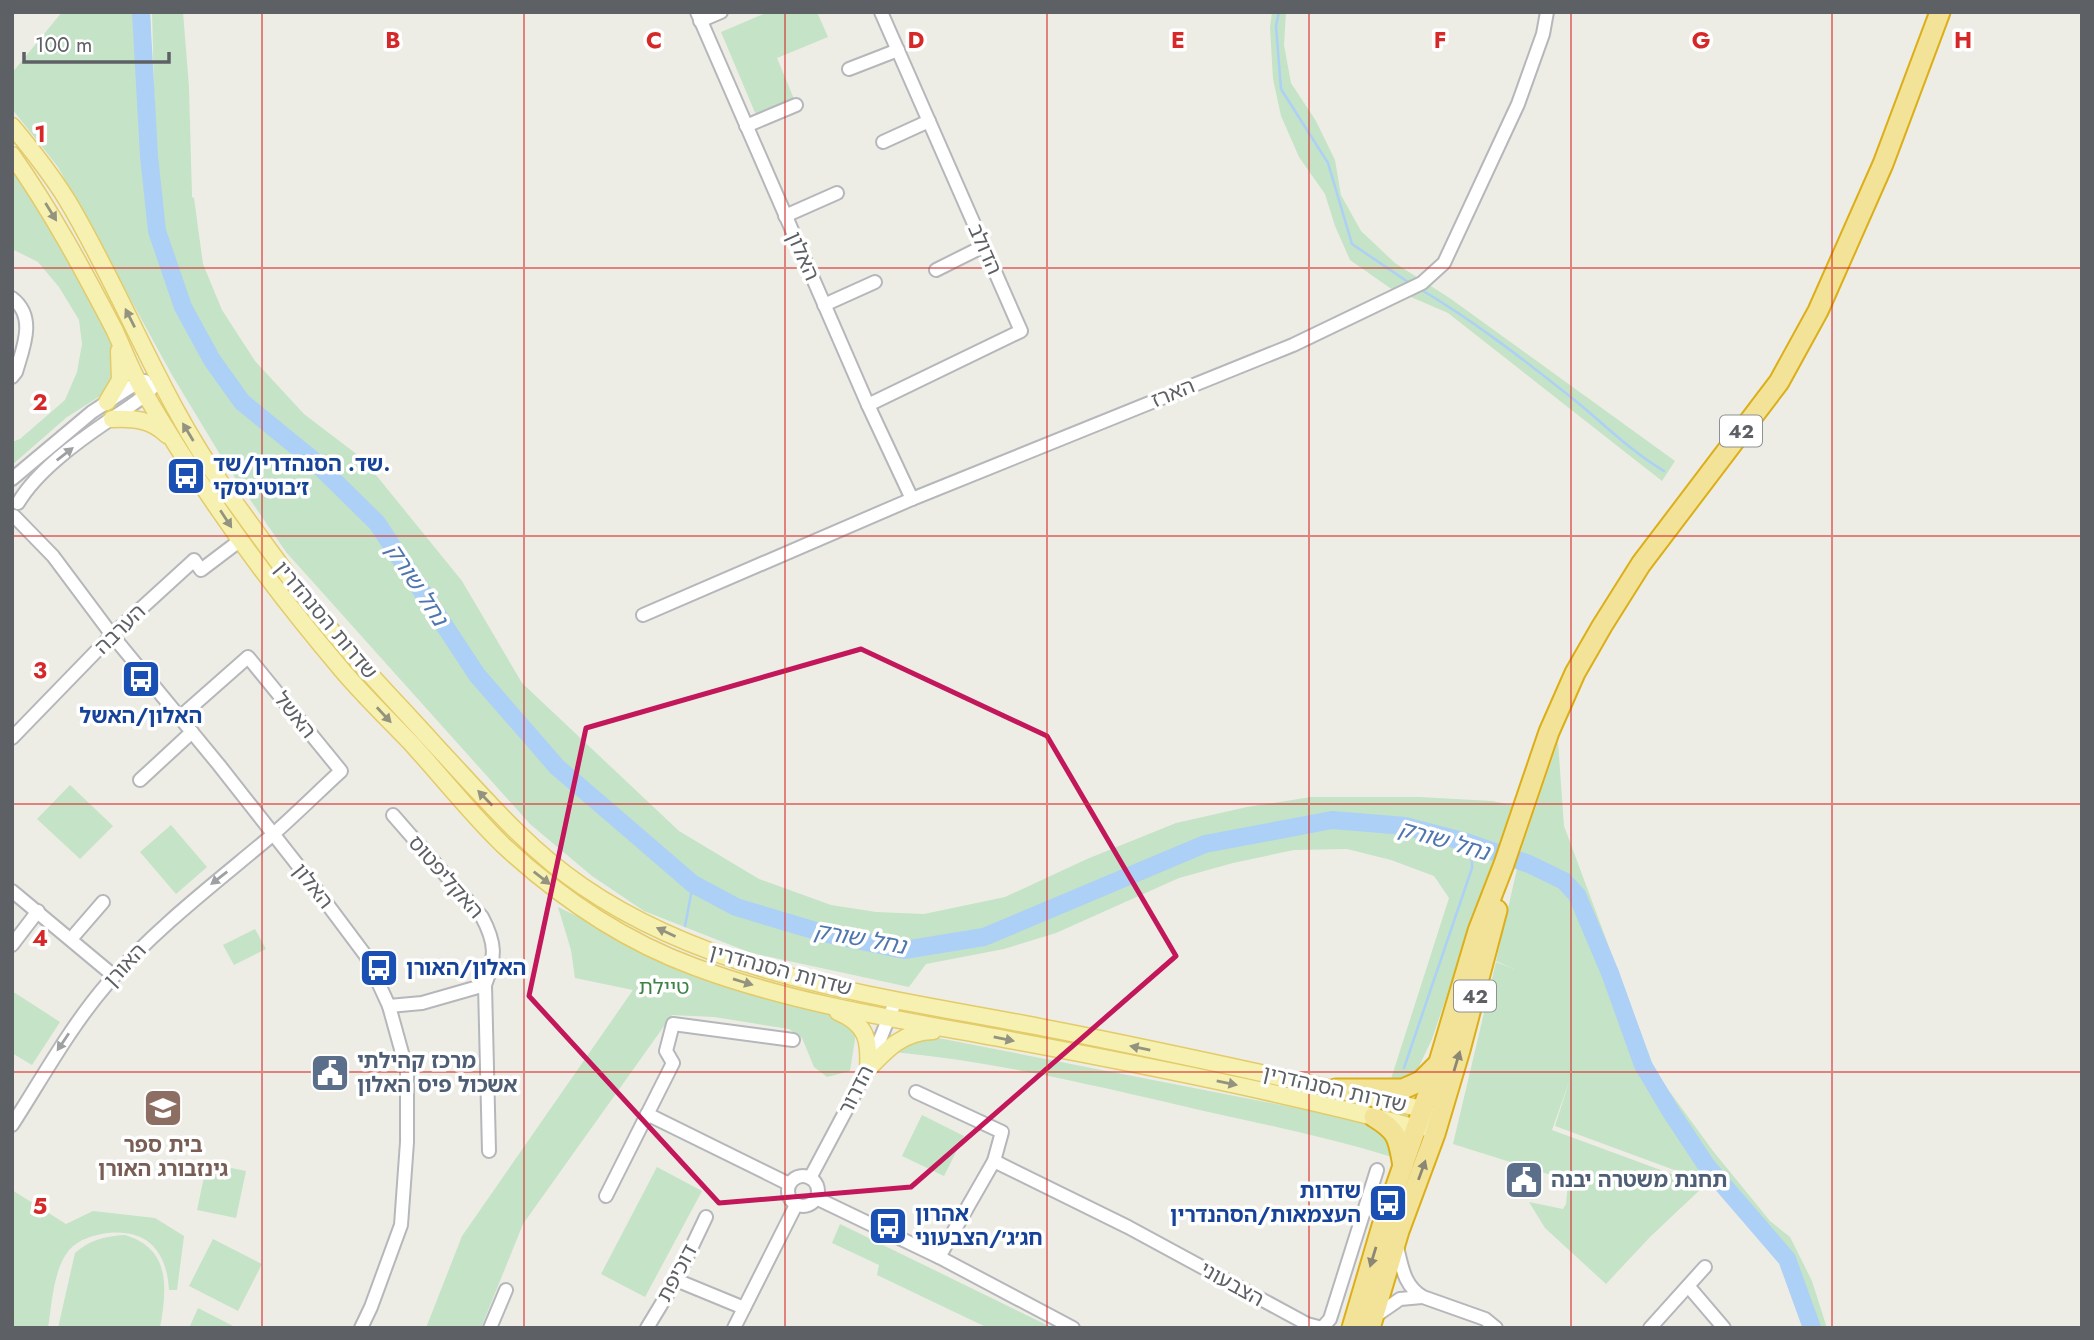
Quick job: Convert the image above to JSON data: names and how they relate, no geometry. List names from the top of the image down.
{
  "streets": {
    "highway": ["42"],
    "main road": ["שדרות הסנהדרין"],
    "street": [
      "הדולב",
      "האלון",
      "הארז",
      "הערבה",
      "האשל",
      "האקליפטוס",
      "האורן",
      "הדרור",
      "דוכיפת",
      "הצבעוני"
    ]
  },
  "crossings": [
    ["הדולב", "האלון"],
    ["האלון", "הארז"],
    ["האלון", "הערבה"],
    ["האלון", "האשל"],
    ["האלון", "האורן"],
    ["42", "שדרות הסנהדרין"],
    ["שדרות הסנהדרין", "הדרור"],
    ["האשל", "האורן"]
  ],
  "one_way": ["האורן"],
  "water": ["נחל שורק"],
  "parks": ["טיילת"],
  "places": {
    "bus stop": [
      "שד. הסנהדרין/שד. ז׳בוטינסקי",
      "האלון/האשל",
      "האלון/האורן",
      "שדרות העצמאות/הסהנדרין",
      "אהרון חג׳ג׳/הצבעוני"
    ],
    "public building": ["מרכז קהילתי אשכול פיס האלון", "תחנת משטרה יבנה"],
    "school or university": ["בית ספר גינזבורג האורן"]
  },
  "scale_bar": "100 m",
  "grid": {
    "columns": [
      "B",
      "C",
      "D",
      "E",
      "F",
      "G",
      "H"
    ],
    "rows": [
      "1",
      "2",
      "3",
      "4",
      "5"
    ]
  }
}
